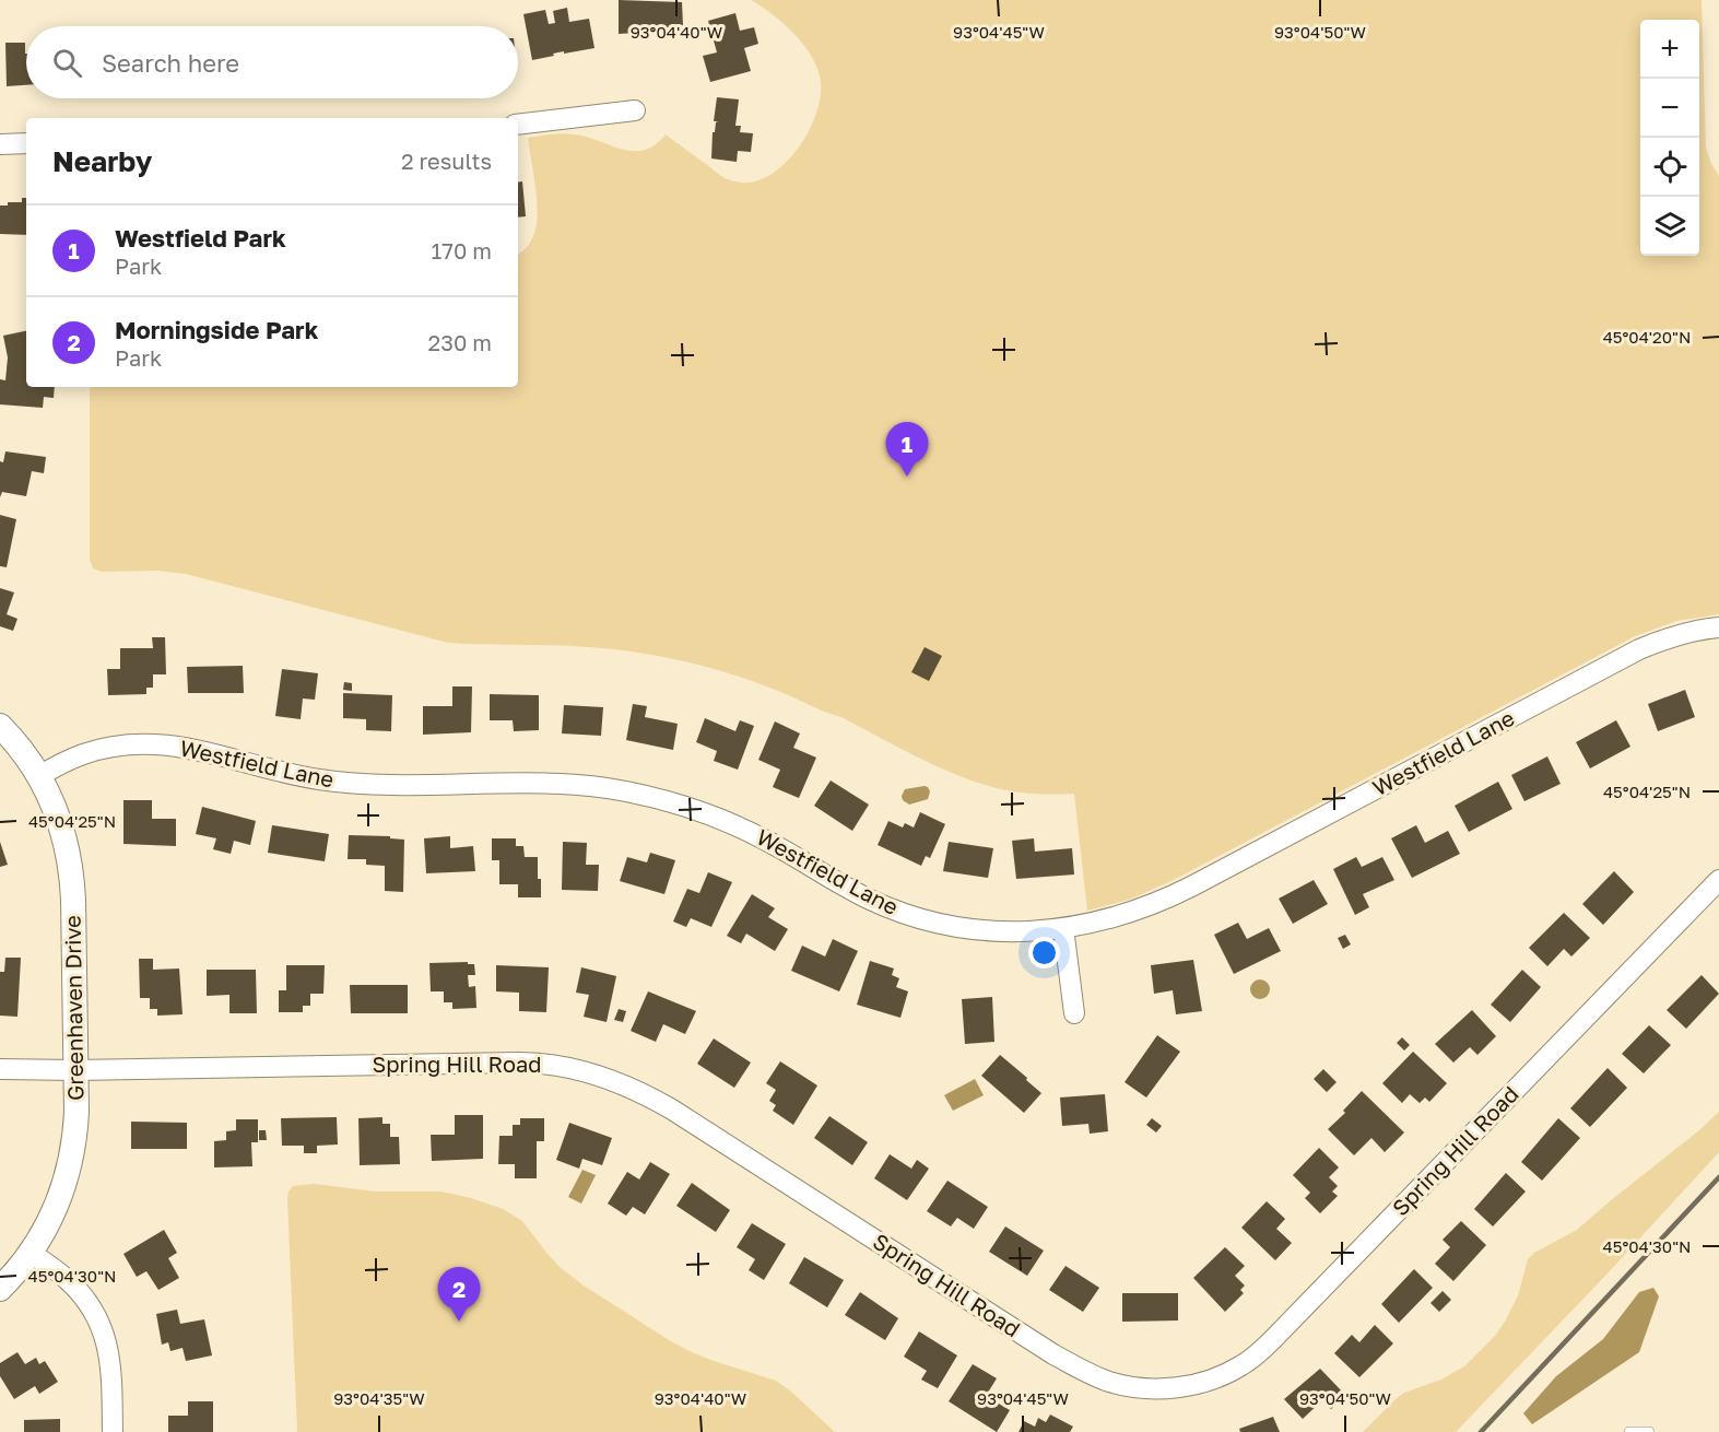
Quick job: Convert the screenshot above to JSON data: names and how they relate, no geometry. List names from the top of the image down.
{
  "streets": {
    "street": ["Westfield Lane", "Greenhaven Drive", "Spring Hill Road"]
  },
  "crossings": [
    ["Westfield Lane", "Greenhaven Drive"],
    ["Greenhaven Drive", "Spring Hill Road"]
  ],
  "page": {
    "map_buttons": ["+", "−"],
    "search": "Search here",
    "heading": ["Nearby", "2 results"],
    "list": [
      {
        "mark": "1",
        "name": "Westfield Park",
        "note": "Park",
        "value": "170 m"
      },
      {
        "mark": "2",
        "name": "Morningside Park",
        "note": "Park",
        "value": "230 m"
      }
    ],
    "pins": ["1", "2"]
  },
  "coordinates": [
    "93°04'40\"W",
    "93°04'45\"W",
    "93°04'50\"W",
    "45°04'20\"N",
    "45°04'25\"N",
    "45°04'30\"N",
    "93°04'35\"W"
  ]
}
